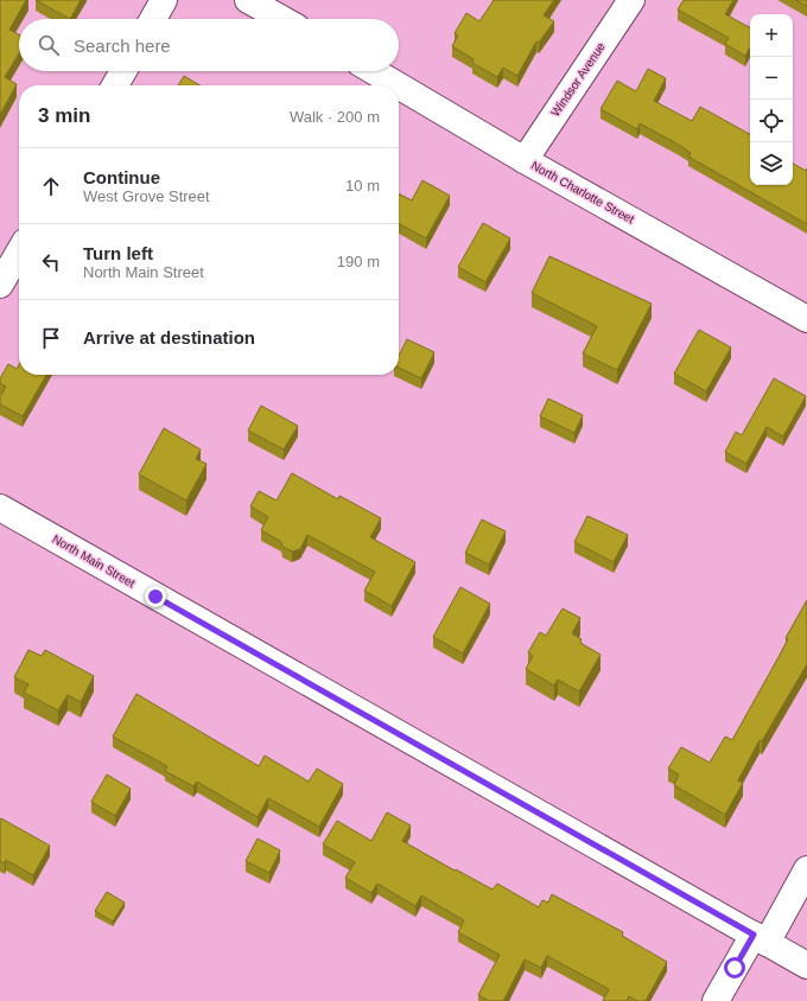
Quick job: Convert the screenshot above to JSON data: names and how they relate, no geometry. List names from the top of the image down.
{
  "streets": {
    "street": ["Windsor Avenue", "North Charlotte Street", "North Main Street"]
  },
  "crossings": [
    ["Windsor Avenue", "North Charlotte Street"]
  ],
  "page": {
    "map_buttons": ["+", "−"],
    "search": "Search here",
    "heading": ["3 min", "Walk · 200 m"],
    "list": [
      ["Continue", "West Grove Street", "10 m"],
      ["Turn left", "North Main Street", "190 m"],
      "Arrive at destination"
    ]
  }
}
